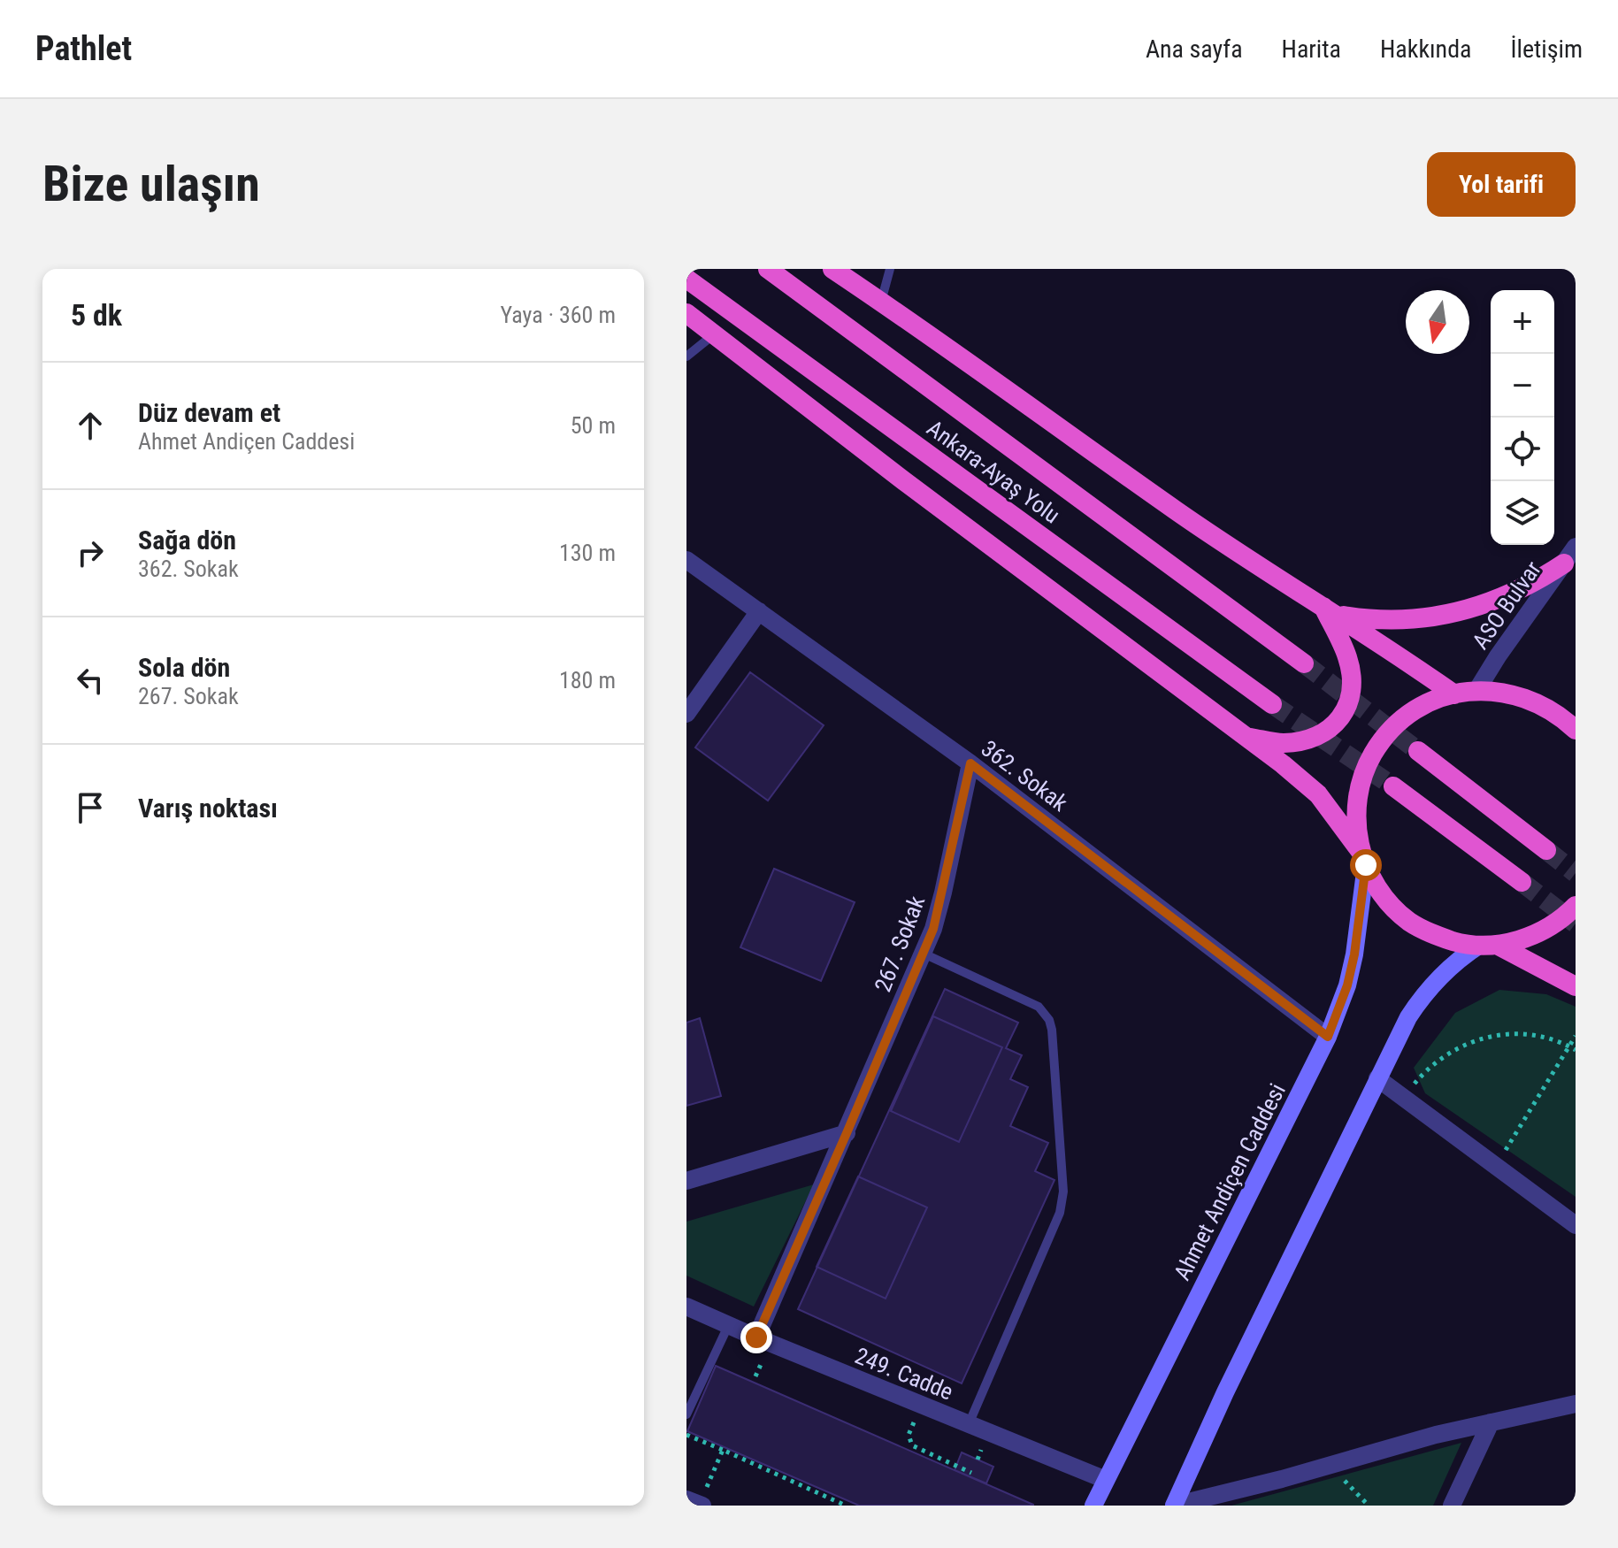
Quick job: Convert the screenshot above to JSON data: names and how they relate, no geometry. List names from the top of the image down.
{
  "streets": {
    "highway": ["Ankara-Ayaş Yolu"],
    "main road": ["Ahmet Andiçen Caddesi"],
    "street": [
      "ASO Bulvar",
      "362. Sokak",
      "267. Sokak",
      "249. Cadde"
    ]
  },
  "crossings": [
    ["362. Sokak", "267. Sokak"],
    ["362. Sokak", "Ahmet Andiçen Caddesi"],
    ["267. Sokak", "249. Cadde"],
    ["Ahmet Andiçen Caddesi", "249. Cadde"]
  ],
  "north": "bottom",
  "page": {
    "header": "Pathlet",
    "nav": [
      "Ana sayfa",
      "Harita",
      "Hakkında",
      "İletişim"
    ],
    "buttons": "Yol tarifi",
    "title": "Bize ulaşın",
    "heading": ["5 dk", "Yaya · 360 m"],
    "map_buttons": ["+", "−"],
    "list": [
      ["Düz devam et", "Ahmet Andiçen Caddesi", "50 m"],
      ["Sağa dön", "362. Sokak", "130 m"],
      ["Sola dön", "267. Sokak", "180 m"],
      "Varış noktası"
    ]
  }
}
